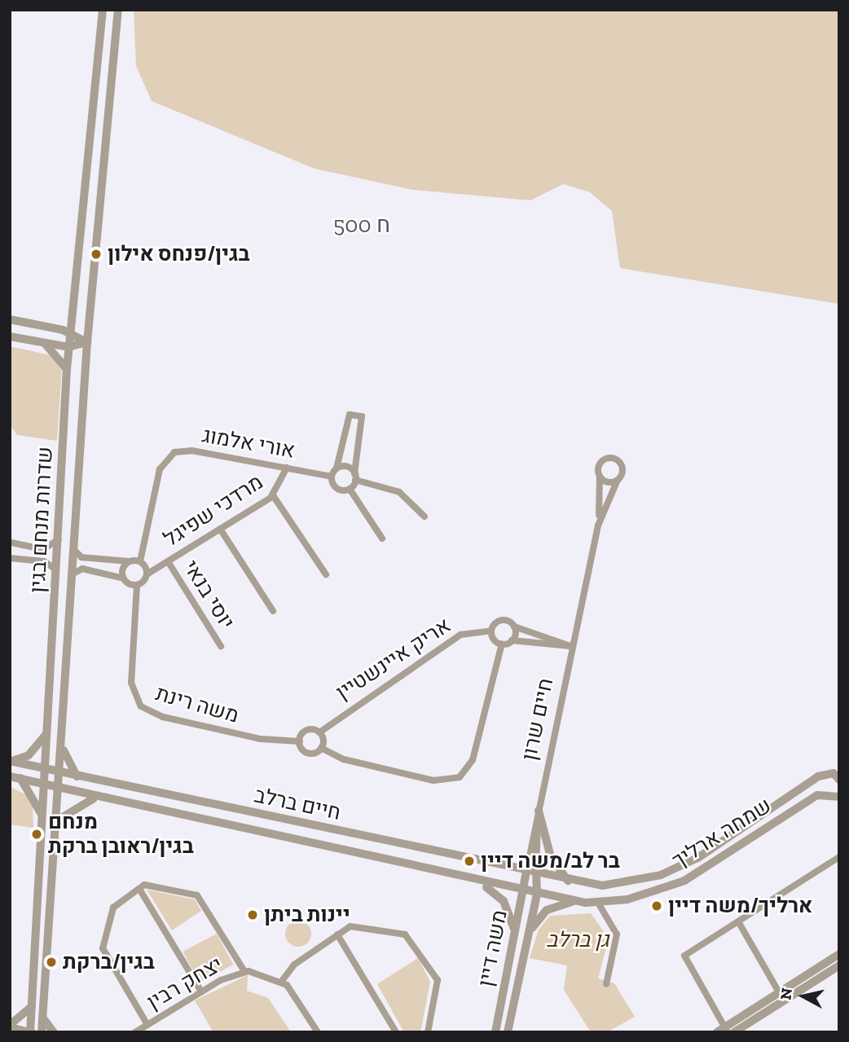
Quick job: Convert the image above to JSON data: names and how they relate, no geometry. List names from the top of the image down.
{
  "streets": {
    "street": [
      "אורי אלמוג",
      "מרדכי שפיגל",
      "שדרות מנחם בגין",
      "יוסי בנאי",
      "אריק איינשטיין",
      "משה רינת",
      "חיים שרון",
      "חיים ברלב",
      "שמחה ארליך",
      "משה דיין",
      "יצחק רבין"
    ]
  },
  "crossings": [
    ["אורי אלמוג", "מרדכי שפיגל"],
    ["מרדכי שפיגל", "יוסי בנאי"],
    ["מרדכי שפיגל", "משה רינת"],
    ["שדרות מנחם בגין", "חיים ברלב"],
    ["אריק איינשטיין", "משה רינת"],
    ["חיים שרון", "חיים ברלב"],
    ["חיים שרון", "שמחה ארליך"],
    ["חיים שרון", "משה דיין"],
    ["חיים ברלב", "שמחה ארליך"],
    ["חיים ברלב", "משה דיין"],
    ["שמחה ארליך", "משה דיין"]
  ],
  "districts": ["ח 500"],
  "parks": ["גן ברלב"],
  "places": [
    "בגין/פנחס אילון",
    "מנחם בגין/ראובן ברקת",
    "בר לב/משה דיין",
    "ארליך/משה דיין",
    "יינות ביתן",
    "בגין/ברקת"
  ],
  "north": "left"
}
